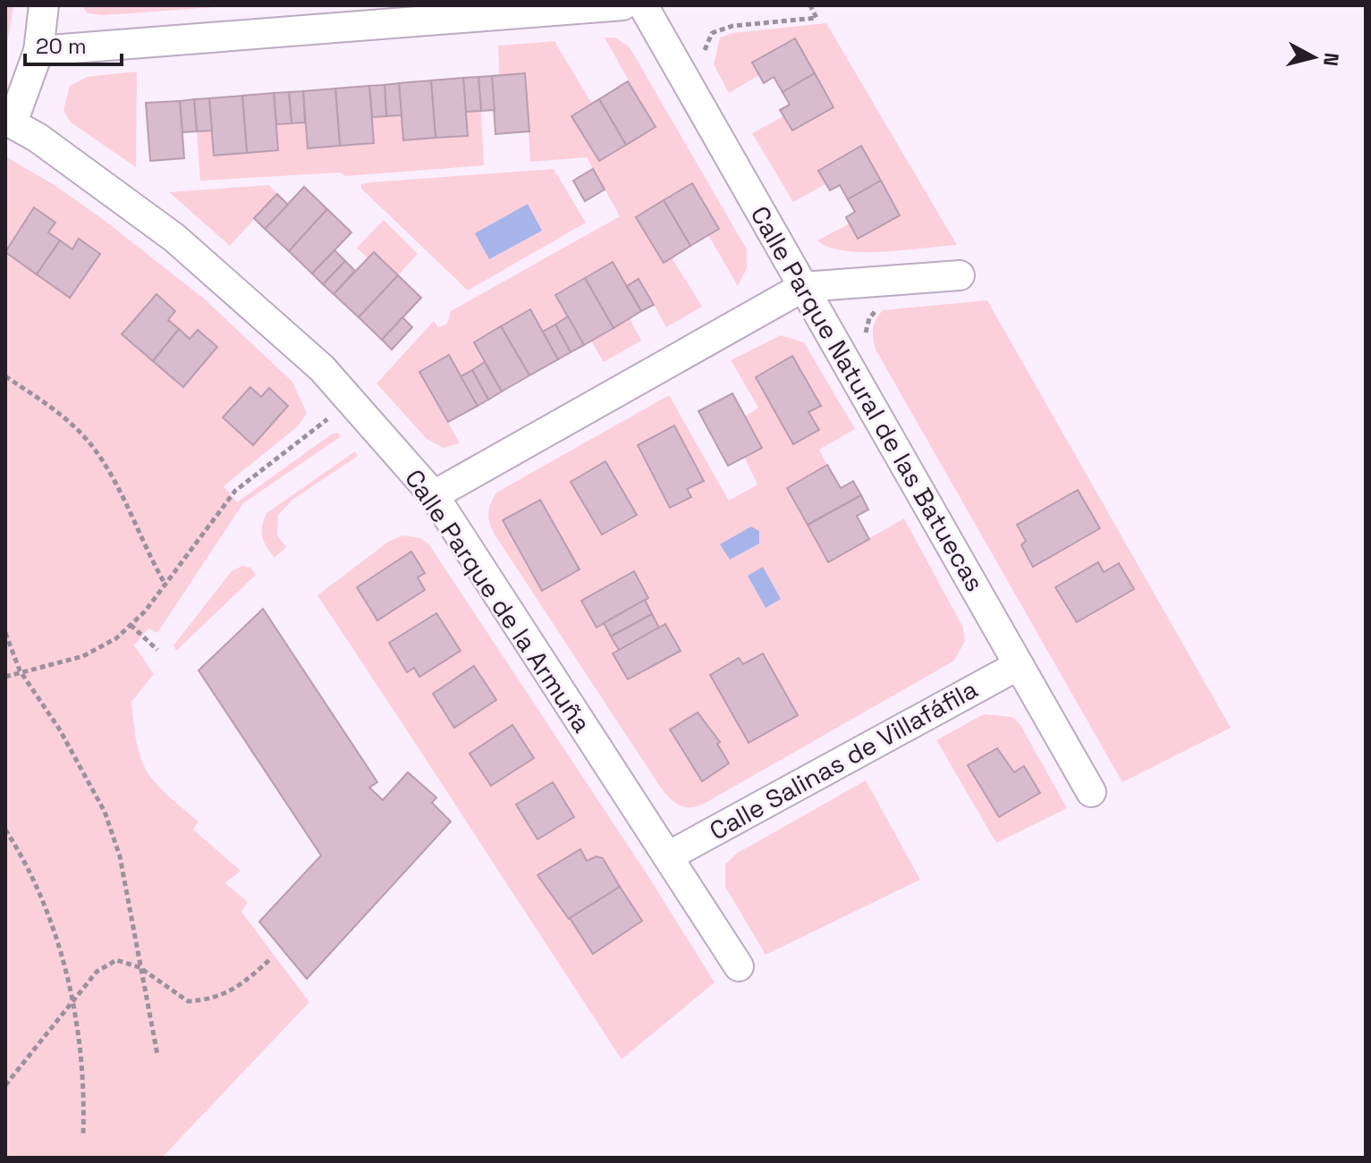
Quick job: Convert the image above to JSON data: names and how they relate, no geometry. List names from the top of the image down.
{
  "streets": {
    "street": ["Calle Parque Natural de las Batuecas", "Calle Parque de la Armuña", "Calle Salinas de Villafáfila"]
  },
  "crossings": [
    ["Calle Parque Natural de las Batuecas", "Calle Salinas de Villafáfila"],
    ["Calle Parque de la Armuña", "Calle Salinas de Villafáfila"]
  ],
  "scale_bar": "20 m",
  "north": "right"
}
